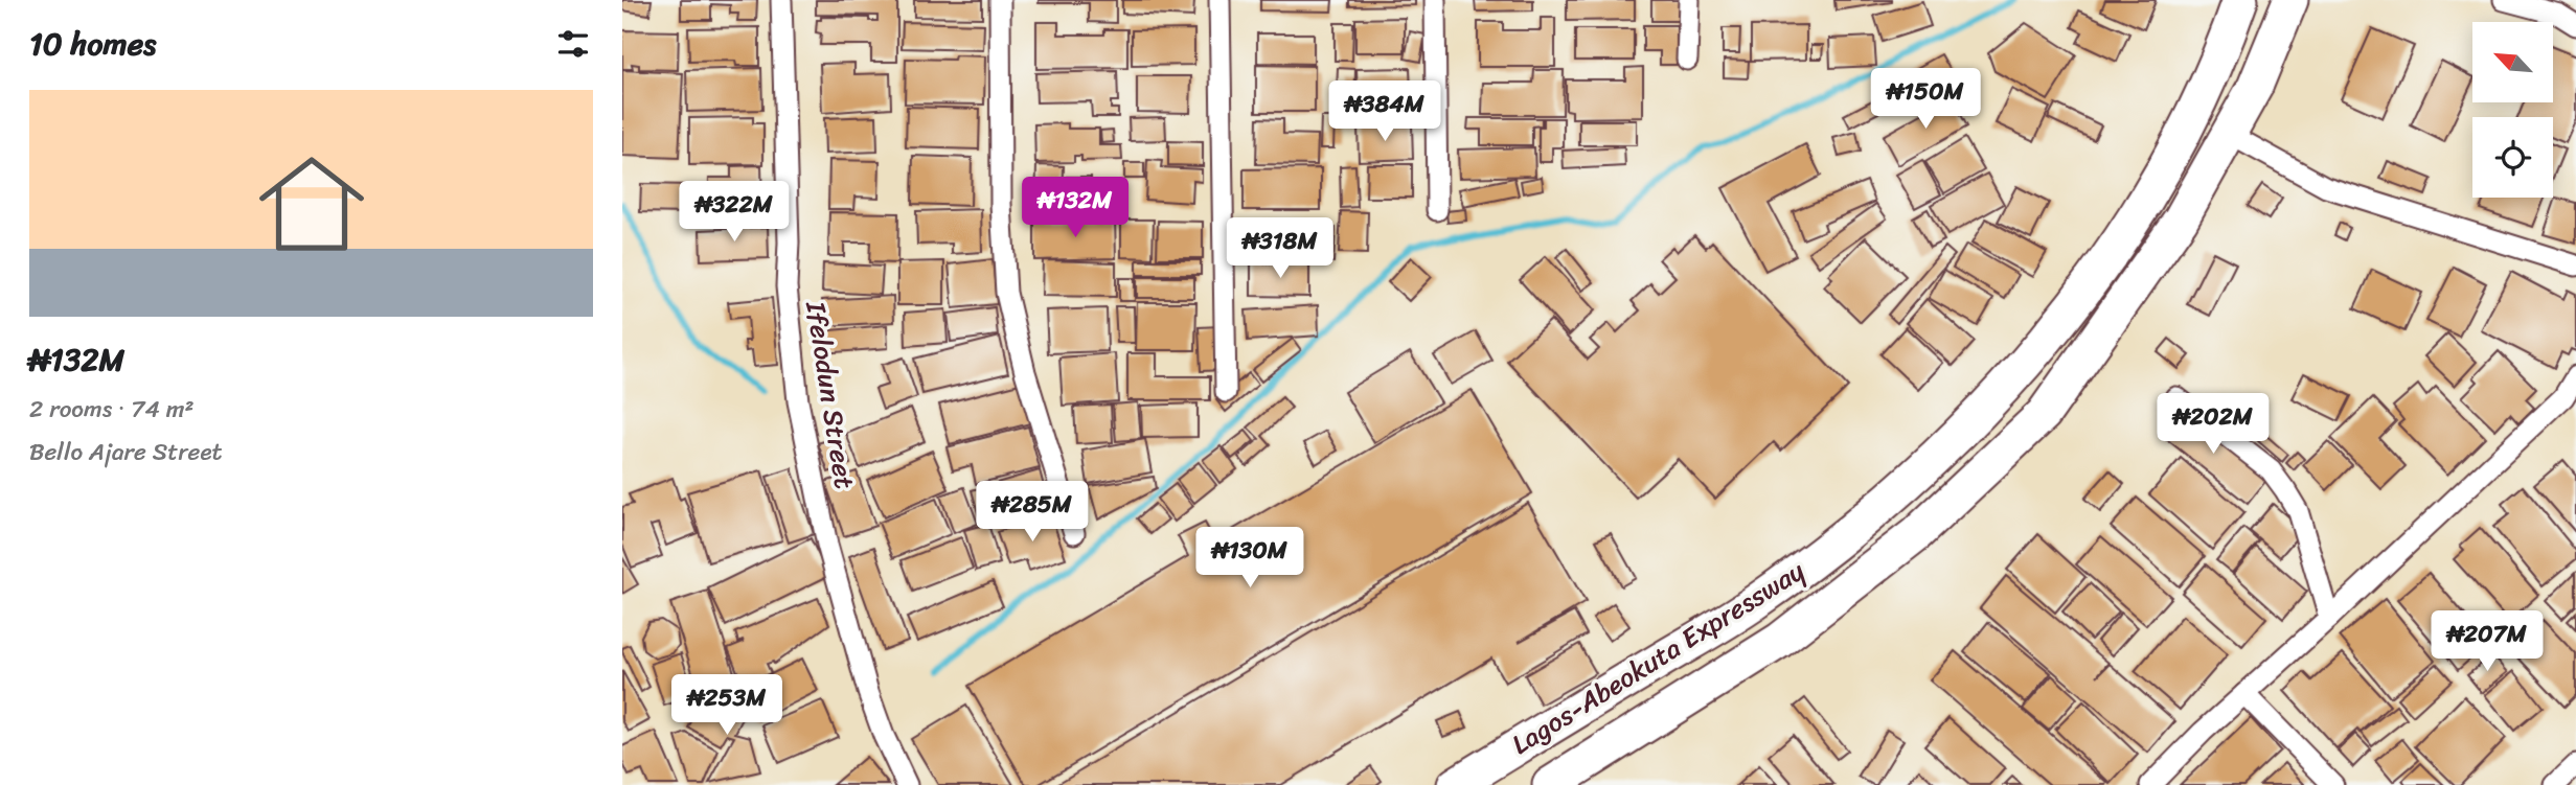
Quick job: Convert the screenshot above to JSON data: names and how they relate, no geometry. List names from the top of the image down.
{
  "streets": {
    "highway": ["Lagos-Abeokuta Expressway"],
    "street": ["Ifelodun Street"]
  },
  "north": "top left",
  "page": {
    "heading": "10 homes",
    "price": [
      "₦150M",
      "₦384M",
      "₦132M",
      "₦322M",
      "₦318M",
      "₦202M",
      "₦285M",
      "₦130M",
      "₦207M",
      "₦253M"
    ],
    "list": [
      {
        "name": "₦132M",
        "note": "2 rooms · 74 m² · Bello Ajare Street"
      }
    ]
  }
}
